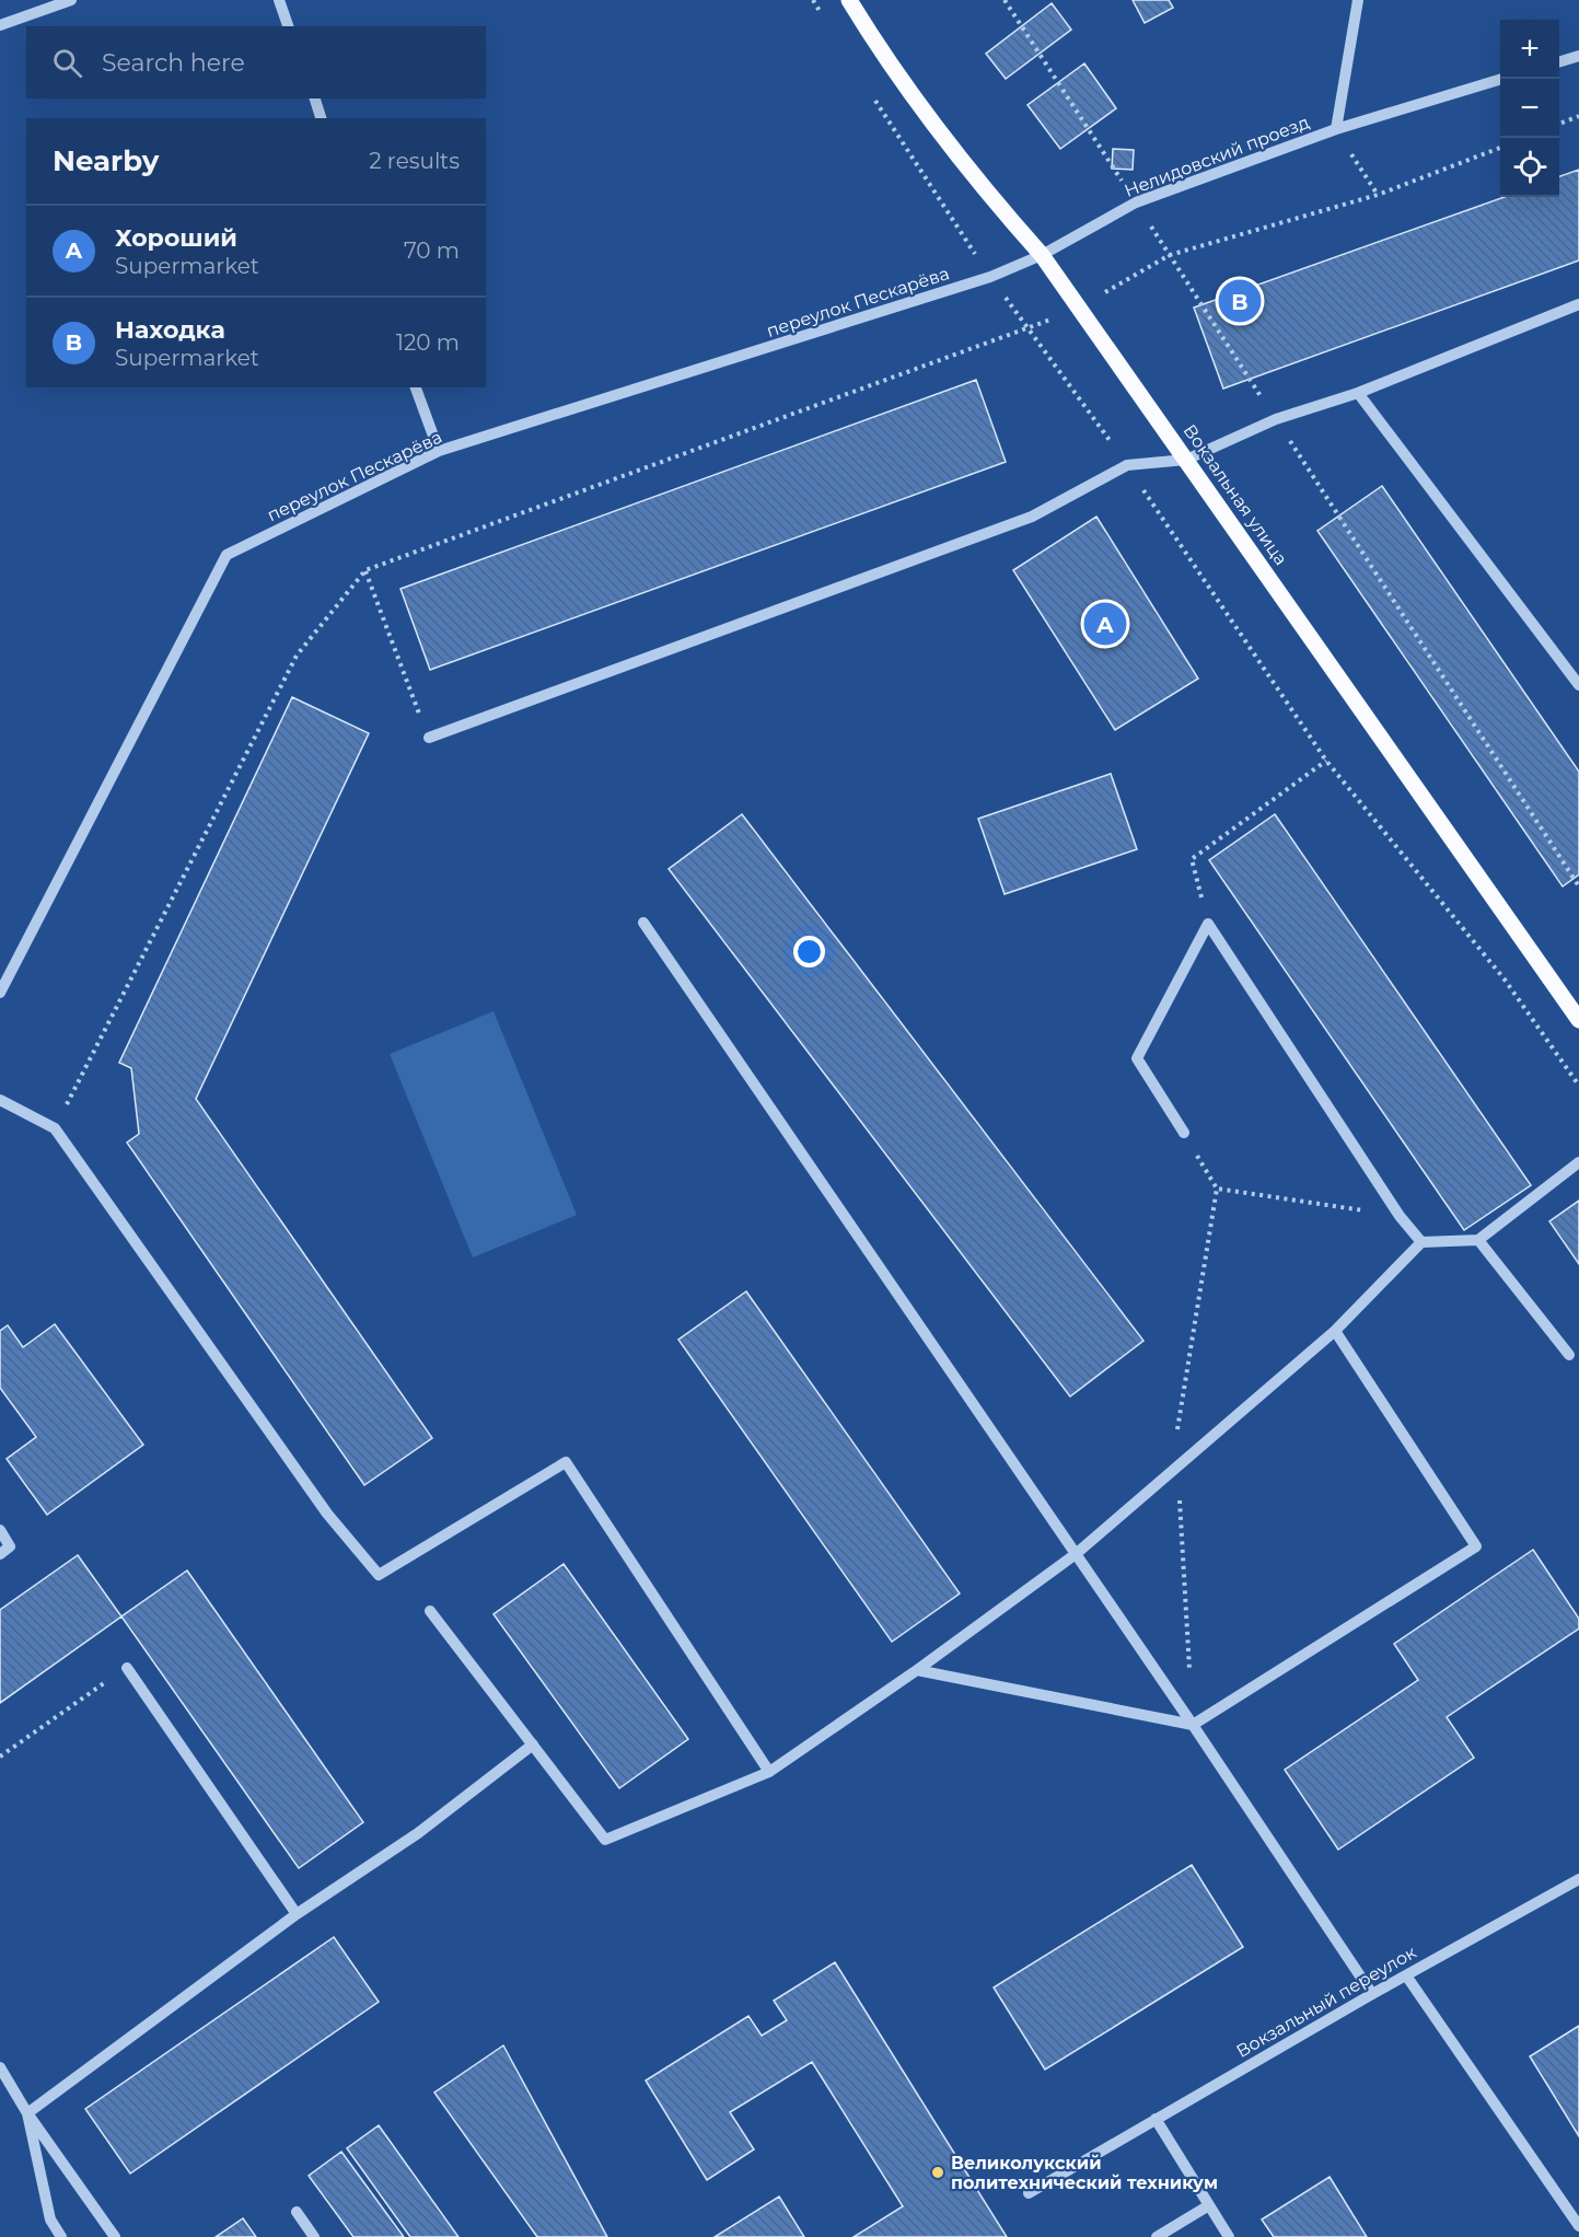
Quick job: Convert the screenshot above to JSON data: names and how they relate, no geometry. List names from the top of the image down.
{
  "streets": {
    "main road": ["Вокзальная улица"],
    "street": ["Нелидовский проезд", "переулок Пескарёва", "Вокзальный переулок"]
  },
  "crossings": [
    ["Нелидовский проезд", "переулок Пескарёва"],
    ["Нелидовский проезд", "Вокзальная улица"],
    ["переулок Пескарёва", "Вокзальная улица"]
  ],
  "places": ["Великолукский политехнический техникум"],
  "page": {
    "map_buttons": ["+", "−"],
    "search": "Search here",
    "heading": ["Nearby", "2 results"],
    "list": [
      {
        "mark": "A",
        "name": "Хороший",
        "note": "Supermarket",
        "value": "70 m"
      },
      {
        "mark": "B",
        "name": "Находка",
        "note": "Supermarket",
        "value": "120 m"
      }
    ],
    "pins": ["B", "A"]
  }
}
